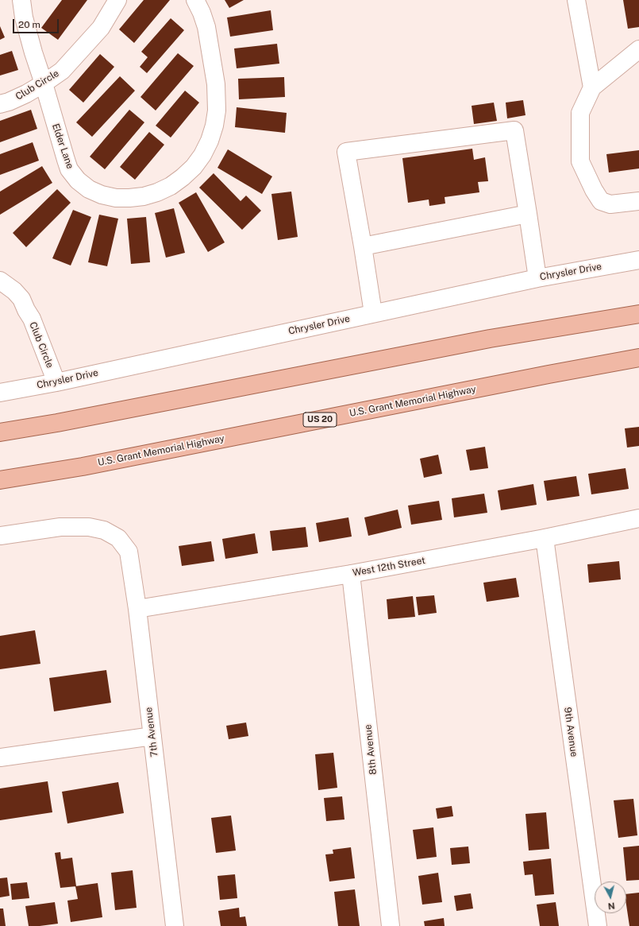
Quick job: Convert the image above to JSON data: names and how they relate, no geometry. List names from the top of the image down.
{
  "streets": {
    "main road": ["U.S. Grant Memorial Highway", "US 20"],
    "street": [
      "Club Circle",
      "Elder Lane",
      "Chrysler Drive",
      "West 12th Street",
      "7th Avenue",
      "9th Avenue",
      "8th Avenue"
    ]
  },
  "crossings": [
    ["Club Circle", "Elder Lane"],
    ["Club Circle", "Chrysler Drive"],
    ["West 12th Street", "7th Avenue"],
    ["West 12th Street", "9th Avenue"],
    ["West 12th Street", "8th Avenue"]
  ],
  "scale_bar": "20 m",
  "north": "bottom"
}
